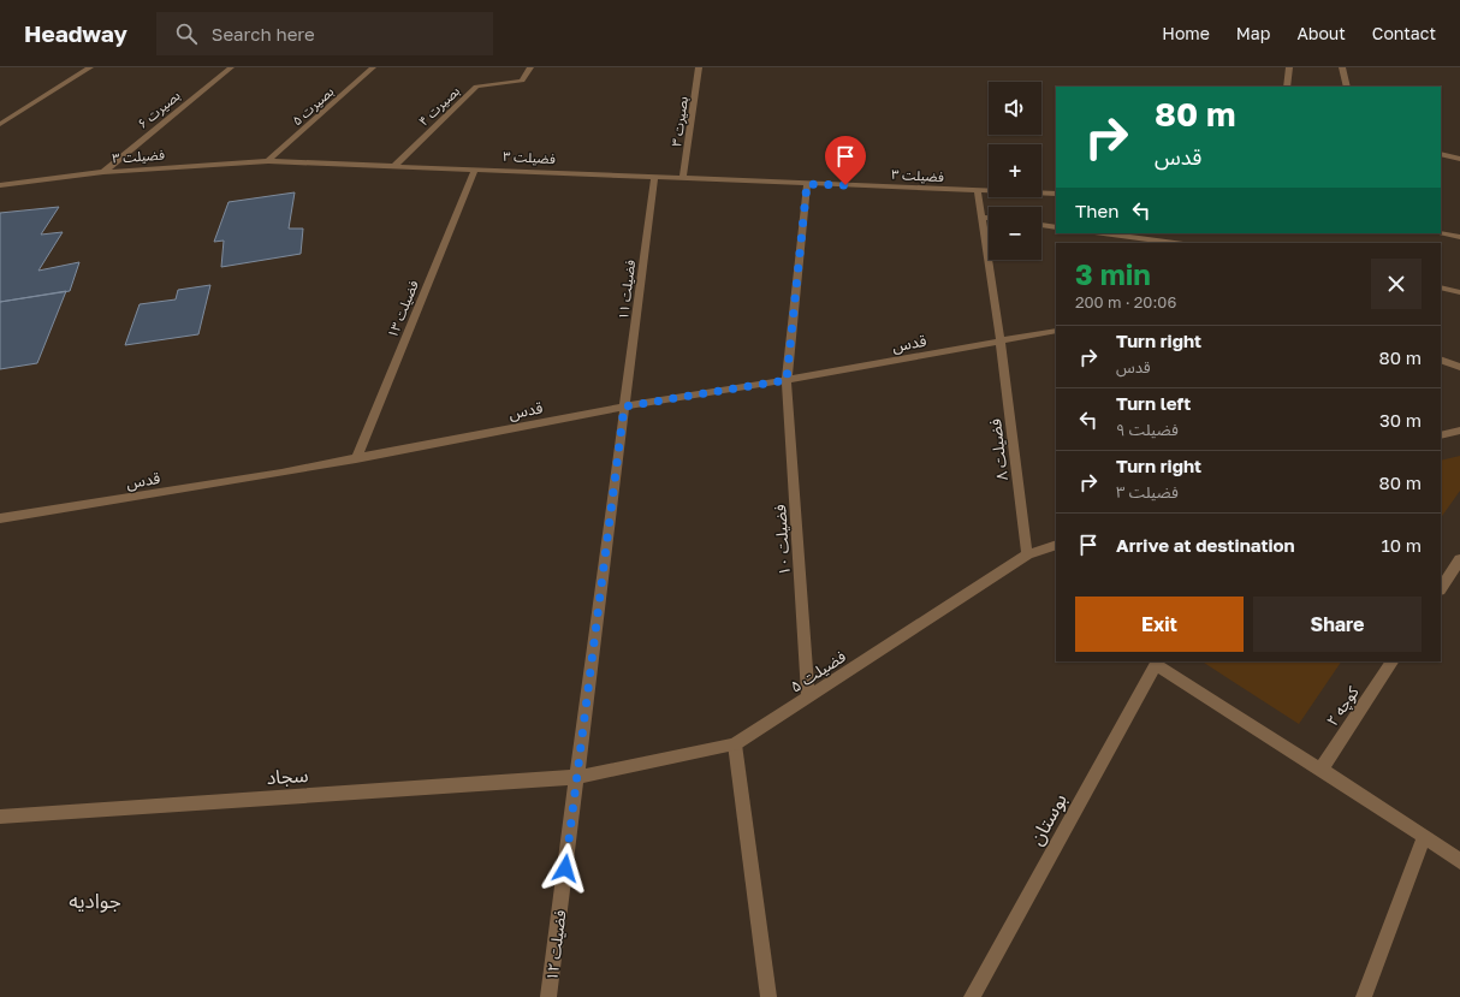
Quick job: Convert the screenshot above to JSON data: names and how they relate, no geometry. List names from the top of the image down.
{
  "streets": {
    "street": [
      "بصیرت ۵",
      "بصیرت ۴",
      "بصیرت ۶",
      "بصیرت ۳",
      "فضیلت ۳",
      "فضیلت ۱۱",
      "فضیلت ۱۳",
      "قدس",
      "فضیلت ۸",
      "فضیلت ۱۰",
      "فضیلت ۵",
      "کوچه ۲",
      "سجاد",
      "بوستان",
      "فضیلت ۱۲"
    ]
  },
  "crossings": [
    ["بصیرت ۵", "فضیلت ۳"],
    ["بصیرت ۴", "فضیلت ۳"],
    ["بصیرت ۶", "فضیلت ۳"],
    ["بصیرت ۳", "فضیلت ۳"],
    ["فضیلت ۳", "فضیلت ۱۱"],
    ["فضیلت ۳", "فضیلت ۱۳"],
    ["فضیلت ۳", "فضیلت ۸"],
    ["فضیلت ۳", "فضیلت ۱۰"],
    ["فضیلت ۱۱", "قدس"],
    ["فضیلت ۱۱", "فضیلت ۱۲"],
    ["فضیلت ۱۳", "قدس"],
    ["قدس", "فضیلت ۸"],
    ["قدس", "فضیلت ۱۰"],
    ["قدس", "فضیلت ۱۲"],
    ["فضیلت ۸", "فضیلت ۵"],
    ["فضیلت ۱۰", "فضیلت ۵"],
    ["فضیلت ۵", "سجاد"],
    ["فضیلت ۵", "فضیلت ۱۲"],
    ["سجاد", "فضیلت ۱۲"]
  ],
  "districts": ["جوادیه"],
  "page": {
    "header": "Headway",
    "search": "Search here",
    "nav": [
      "Home",
      "Map",
      "About",
      "Contact"
    ],
    "map_buttons": ["+", "−"],
    "turn": ["80 m", "قدس"],
    "then": "Then",
    "heading": ["3 min", "200 m · 20:06"],
    "list": [
      {
        "name": "Turn right",
        "note": "قدس",
        "value": "80 m"
      },
      {
        "name": "Turn left",
        "note": "فضیلت ۹",
        "value": "30 m"
      },
      {
        "name": "Turn right",
        "note": "فضیلت ۳",
        "value": "80 m"
      },
      {
        "name": "Arrive at destination",
        "value": "10 m"
      }
    ],
    "buttons": ["Exit", "Share"]
  }
}
